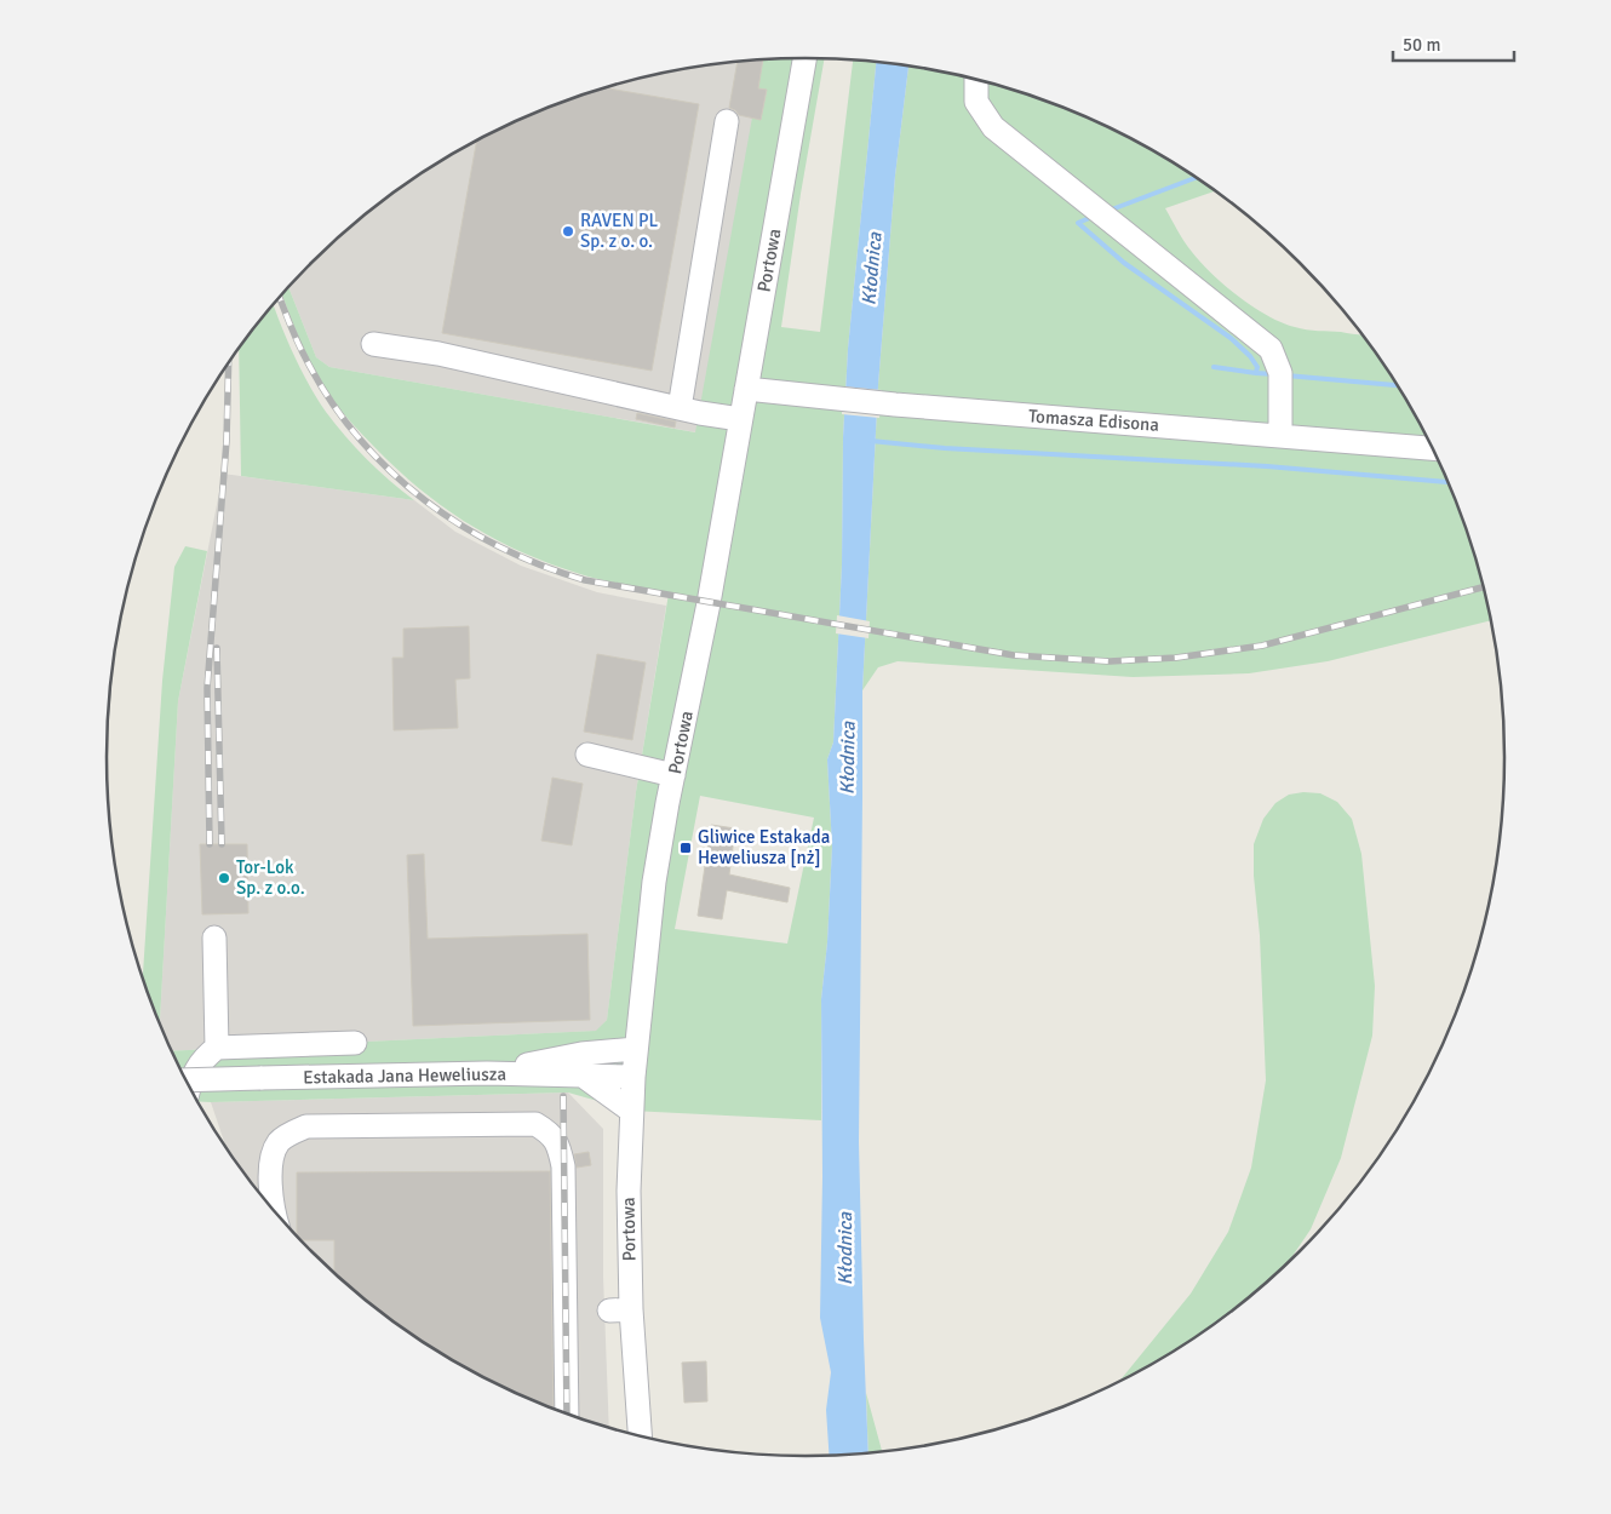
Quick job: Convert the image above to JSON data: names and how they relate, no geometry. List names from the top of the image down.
{
  "streets": {
    "street": ["Portowa", "Tomasza Edisona", "Estakada Jana Heweliusza"]
  },
  "crossings": [
    ["Portowa", "Tomasza Edisona"],
    ["Portowa", "Estakada Jana Heweliusza"]
  ],
  "water": ["Kłodnica"],
  "places": {
    "other": ["RAVEN PL Sp. z o. o.", "Tor-Lok Sp. z o.o."],
    "transit": ["Gliwice Estakada Heweliusza [nż]"]
  },
  "scale_bar": "50 m"
}
